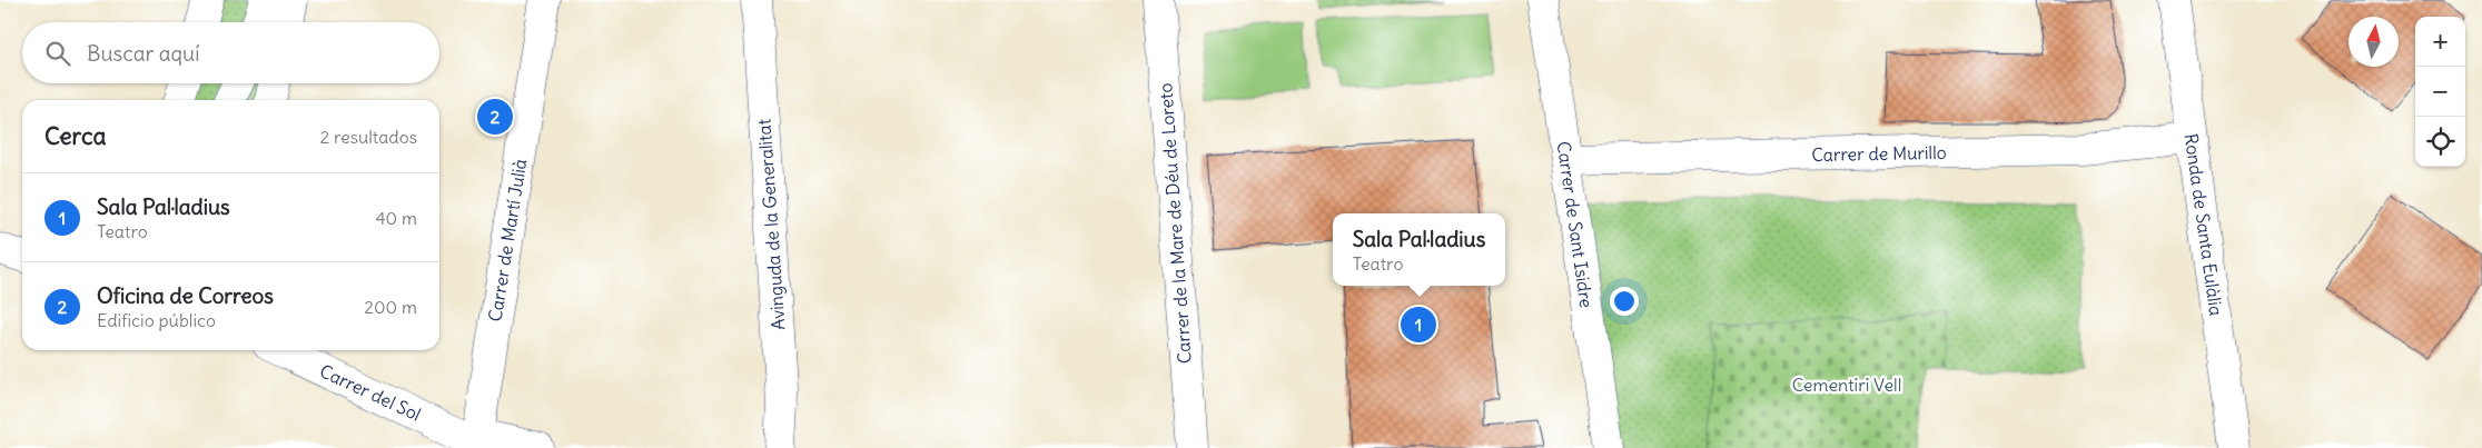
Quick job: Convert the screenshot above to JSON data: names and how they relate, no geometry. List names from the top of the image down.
{
  "streets": {
    "street": [
      "Carrer de Murillo",
      "Carrer de la Mare de Déu de Loreto",
      "Avinguda de la Generalitat",
      "Carrer de Sant Isidre",
      "Ronda de Santa Eulàlia",
      "Carrer de Martí Julià",
      "Carrer del Sol"
    ]
  },
  "crossings": [
    ["Carrer de Murillo", "Carrer de Sant Isidre"],
    ["Carrer de Murillo", "Ronda de Santa Eulàlia"],
    ["Carrer de Martí Julià", "Carrer del Sol"]
  ],
  "parks": ["Cementiri Vell"],
  "north": "top",
  "page": {
    "map_buttons": ["+", "−"],
    "search": "Buscar aquí",
    "pins": ["2", "1"],
    "heading": ["Cerca", "2 resultados"],
    "list": [
      {
        "mark": "1",
        "name": "Sala Pal·ladius",
        "note": "Teatro",
        "value": "40 m"
      },
      {
        "mark": "2",
        "name": "Oficina de Correos",
        "note": "Edificio público",
        "value": "200 m"
      }
    ],
    "popup": ["Sala Pal·ladius", "Teatro"]
  }
}
